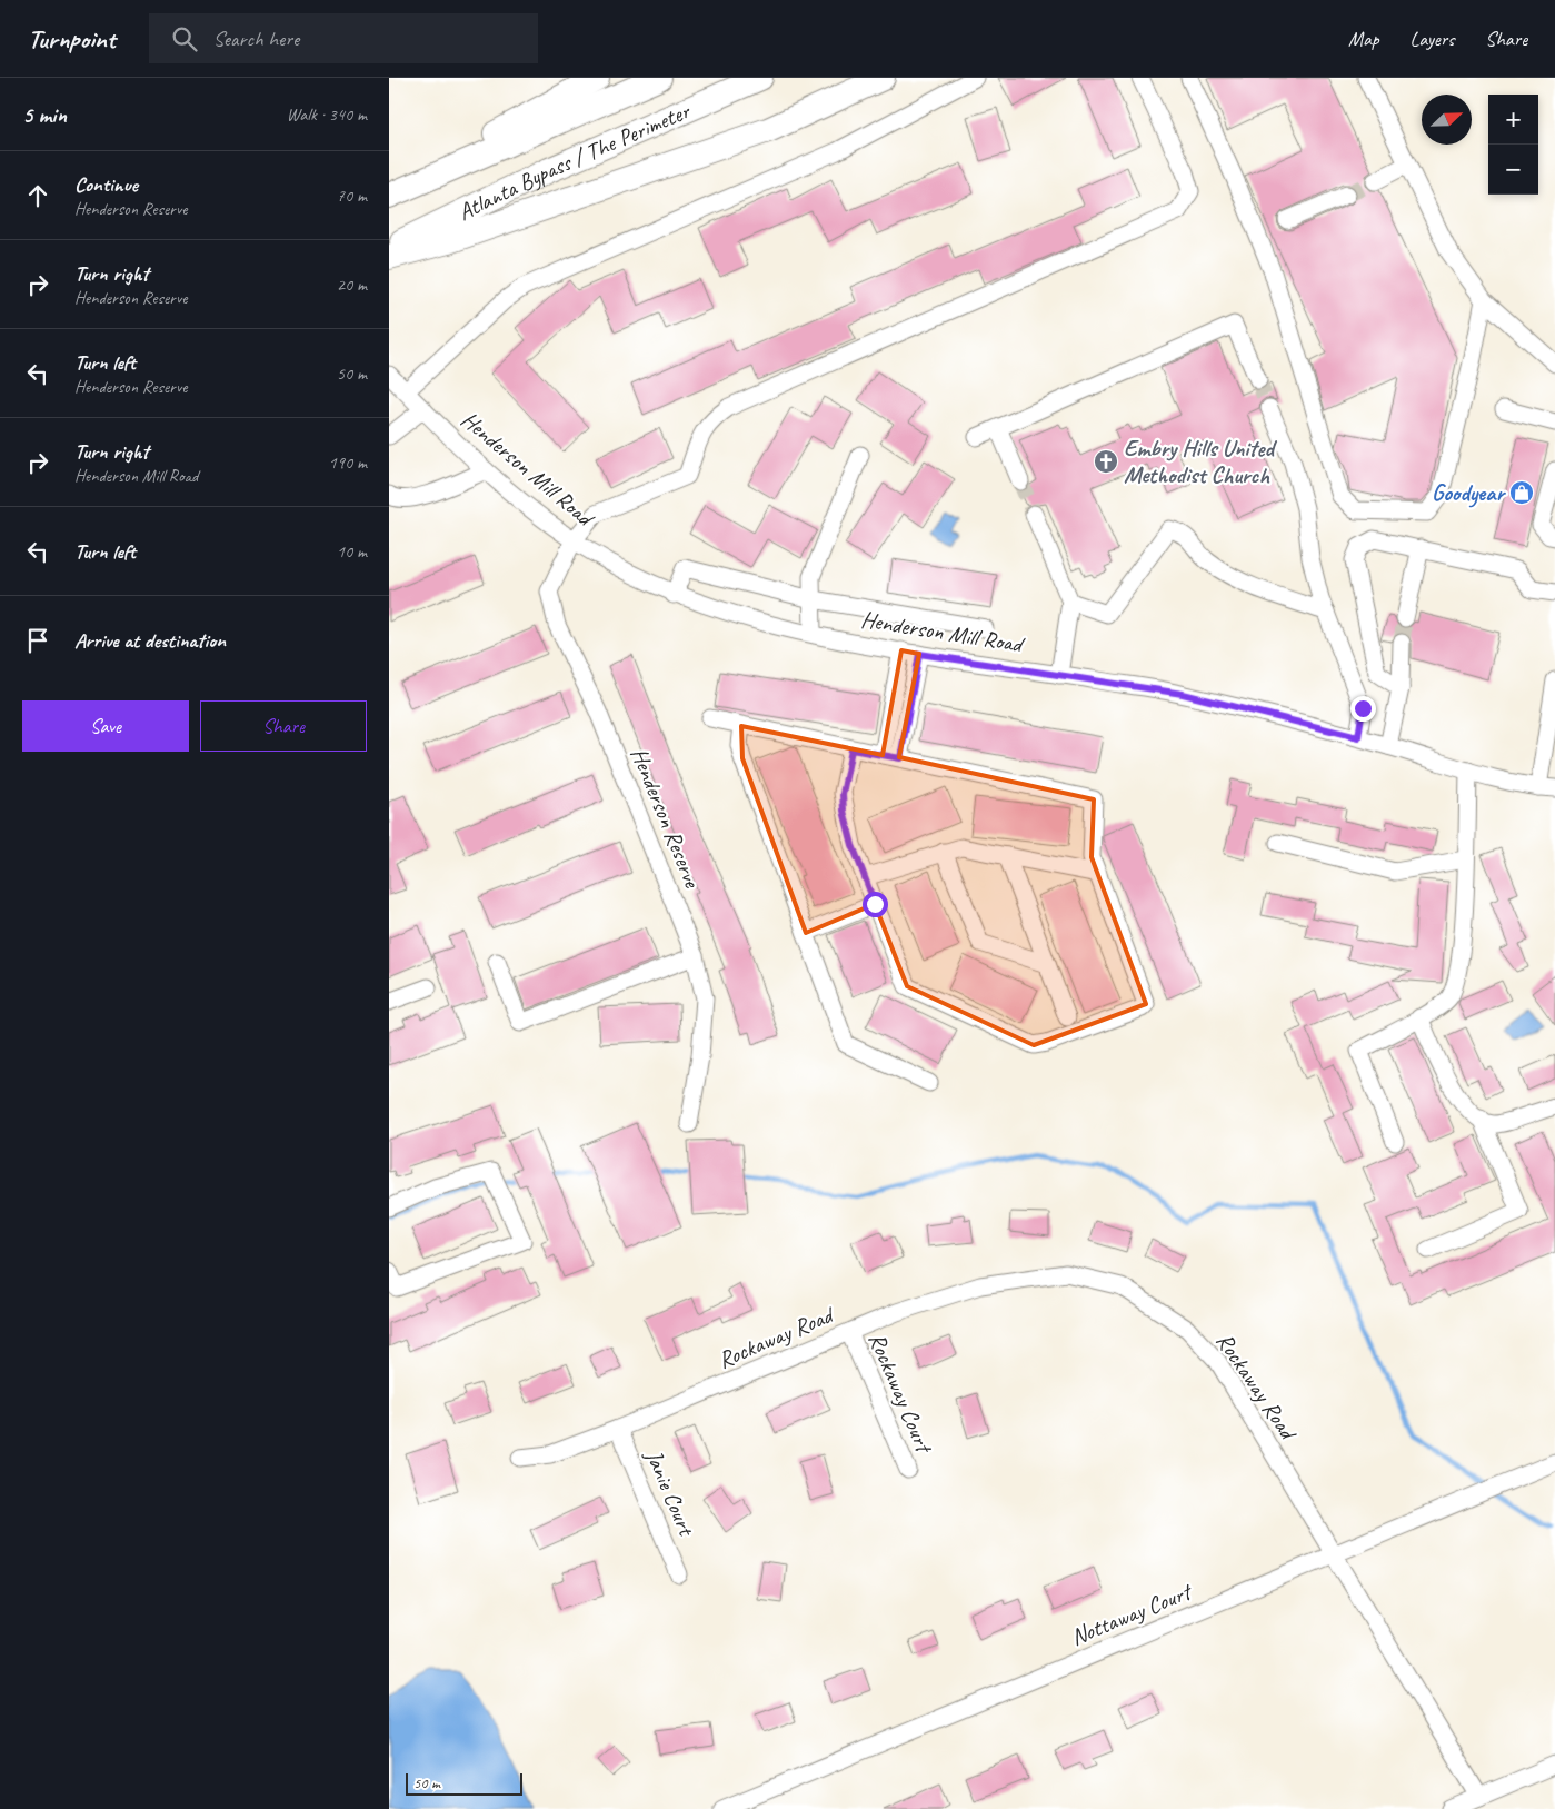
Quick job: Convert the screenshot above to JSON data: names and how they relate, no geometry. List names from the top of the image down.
{
  "streets": {
    "highway": ["Atlanta Bypass / The Perimeter"],
    "street": [
      "Henderson Mill Road",
      "Henderson Reserve",
      "Rockaway Road",
      "Rockaway Court",
      "Janie Court",
      "Nottaway Court"
    ]
  },
  "crossings": [
    ["Henderson Mill Road", "Henderson Reserve"],
    ["Rockaway Road", "Rockaway Court"],
    ["Rockaway Road", "Janie Court"],
    ["Rockaway Road", "Nottaway Court"]
  ],
  "places": {
    "church": ["Embry Hills United Methodist Church"],
    "shop": ["Goodyear"]
  },
  "scale_bar": "50 m",
  "north": "top right",
  "page": {
    "header": "Turnpoint",
    "search": "Search here",
    "nav": ["Map", "Layers", "Share"],
    "heading": ["5 min", "Walk · 340 m"],
    "map_buttons": ["+", "−"],
    "list": [
      ["Continue", "Henderson Reserve", "70 m"],
      ["Turn right", "Henderson Reserve", "20 m"],
      ["Turn left", "Henderson Reserve", "50 m"],
      ["Turn right", "Henderson Mill Road", "190 m"],
      ["Turn left", "10 m"],
      "Arrive at destination"
    ],
    "buttons": ["Save", "Share"],
    "scale": "50 m"
  }
}
